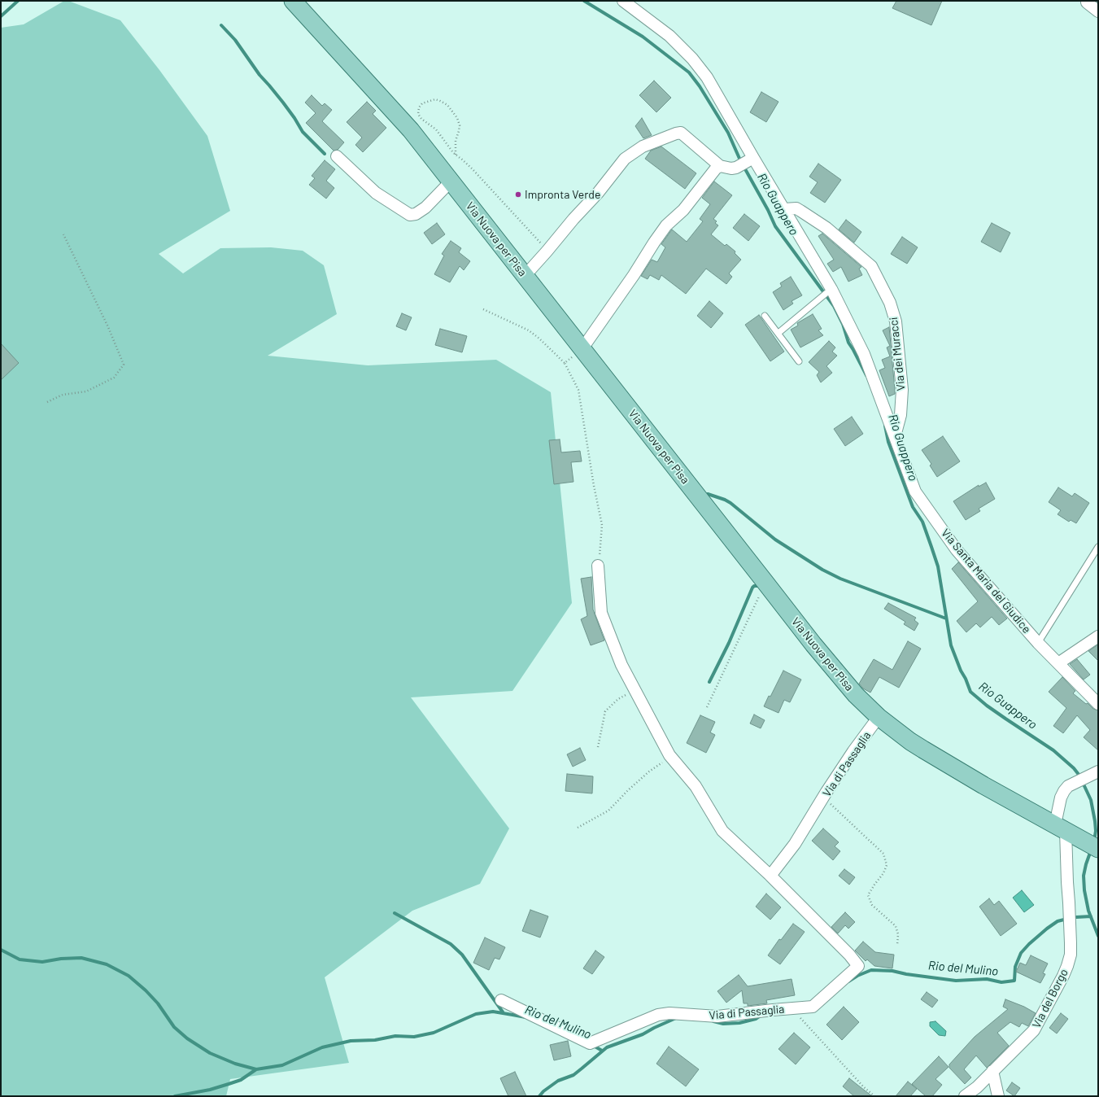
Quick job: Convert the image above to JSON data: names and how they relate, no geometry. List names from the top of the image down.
{
  "streets": {
    "main road": ["Via Nuova per Pisa"],
    "street": [
      "Via dei Muracci",
      "Via Santa Maria del Giudice",
      "Via di Passaglia",
      "Via del Borgo"
    ]
  },
  "crossings": [
    ["Via Nuova per Pisa", "Via di Passaglia"],
    ["Via Nuova per Pisa", "Via del Borgo"],
    ["Via dei Muracci", "Via Santa Maria del Giudice"]
  ],
  "water": ["Rio Guappero", "Rio del Mulino"],
  "places": ["Impronta Verde"]
}
